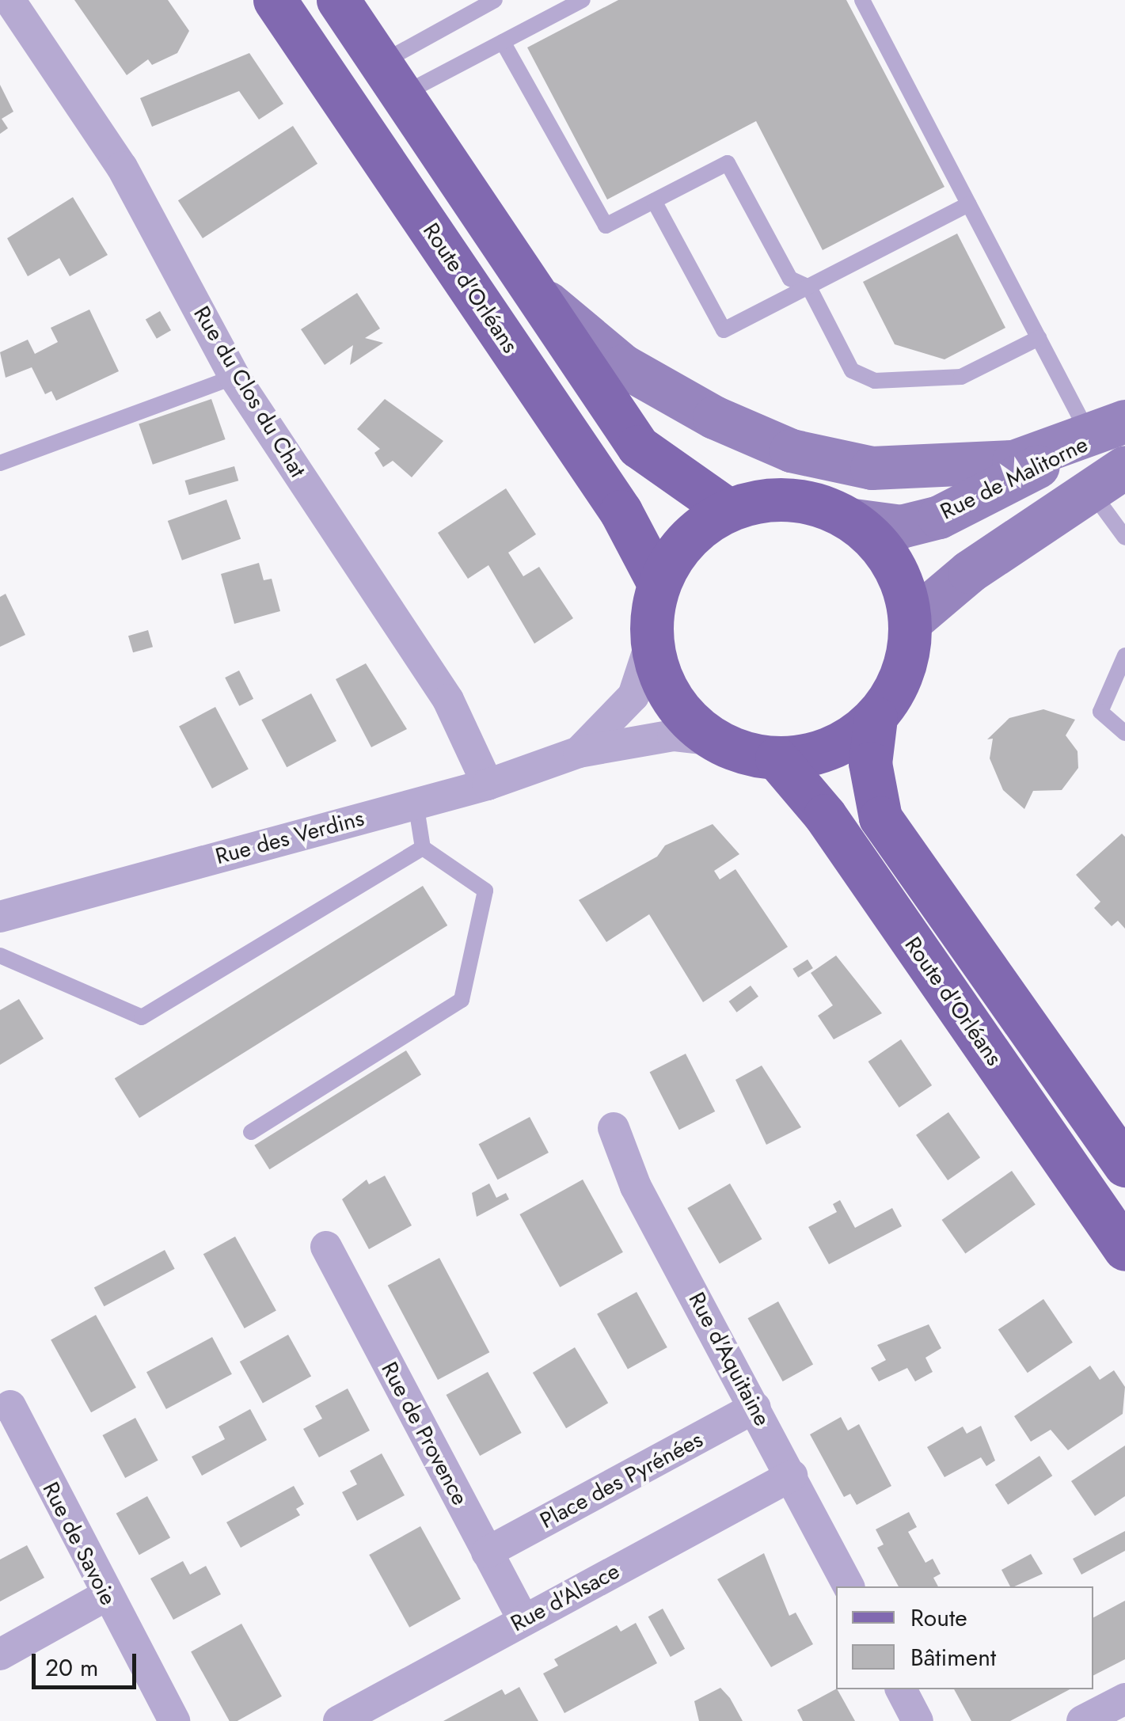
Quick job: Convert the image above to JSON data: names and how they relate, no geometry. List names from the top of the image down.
{
  "streets": {
    "main road": ["Route d'Orléans", "Rue de Malitorne"],
    "street": [
      "Rue du Clos du Chat",
      "Rue des Verdins",
      "Rue d'Aquitaine",
      "Rue de Provence",
      "Place des Pyrénées",
      "Rue de Savoie",
      "Rue d'Alsace"
    ]
  },
  "crossings": [
    ["Route d'Orléans", "Rue de Malitorne"],
    ["Route d'Orléans", "Rue des Verdins"],
    ["Rue du Clos du Chat", "Rue des Verdins"],
    ["Rue de Malitorne", "Rue des Verdins"],
    ["Rue d'Aquitaine", "Place des Pyrénées"],
    ["Rue d'Aquitaine", "Rue d'Alsace"],
    ["Rue de Provence", "Place des Pyrénées"],
    ["Rue de Provence", "Rue d'Alsace"]
  ],
  "legend": ["Route", "Bâtiment"],
  "scale_bar": "20 m"
}
